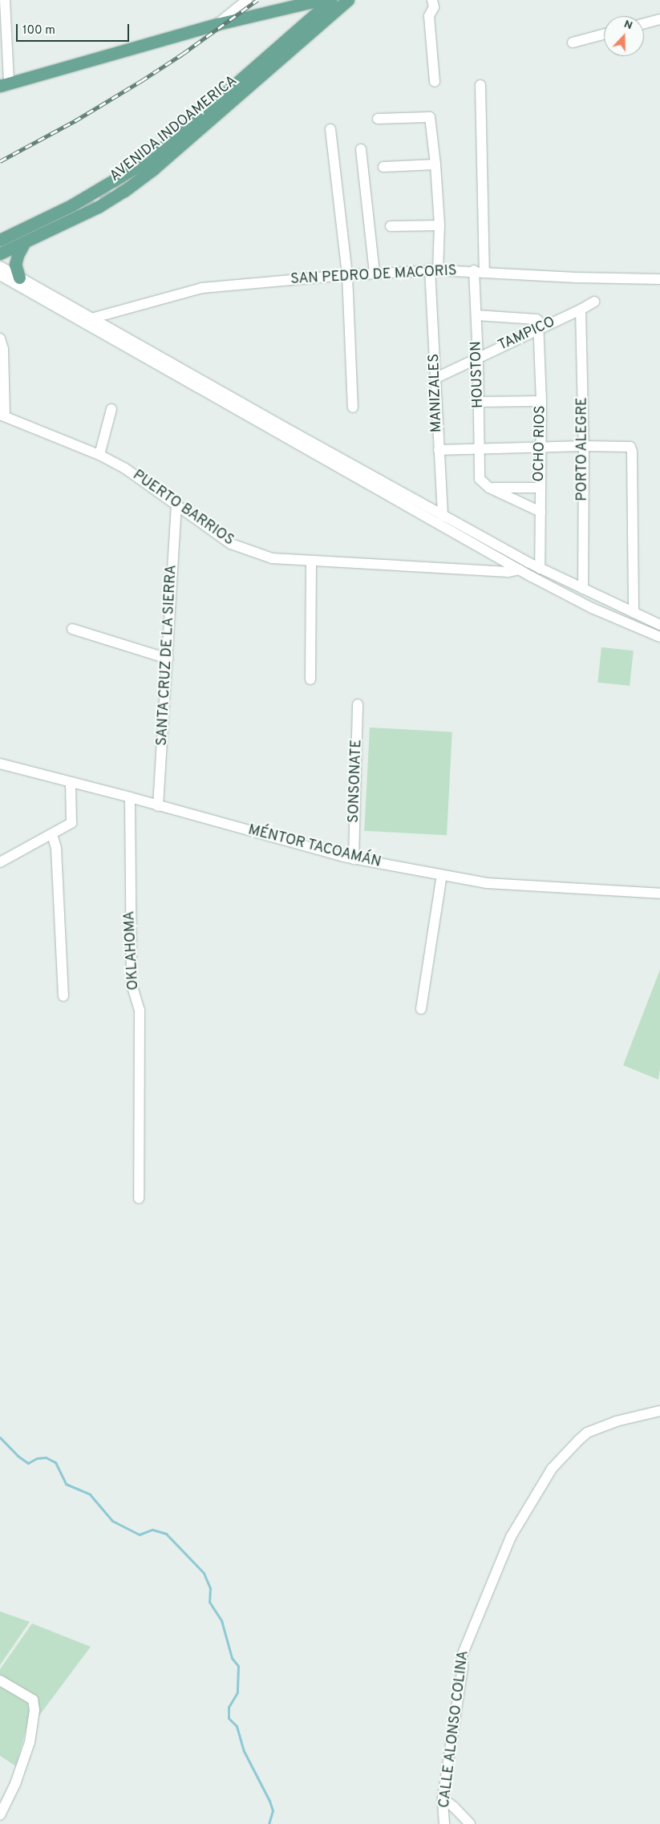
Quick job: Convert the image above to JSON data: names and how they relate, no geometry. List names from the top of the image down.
{
  "streets": {
    "main road": ["AVENIDA INDOAMERICA"],
    "street": [
      "SAN PEDRO DE MACORIS",
      "TAMPICO",
      "HOUSTON",
      "MANIZALES",
      "OCHO RIOS",
      "PORTO ALEGRE",
      "PUERTO BARRIOS",
      "SANTA CRUZ DE LA SIERRA",
      "SONSONATE",
      "MÉNTOR TACOAMÁN",
      "OKLAHOMA",
      "CALLE ALONSO COLINA"
    ]
  },
  "crossings": [
    ["SAN PEDRO DE MACORIS", "HOUSTON"],
    ["SAN PEDRO DE MACORIS", "MANIZALES"],
    ["TAMPICO", "HOUSTON"],
    ["TAMPICO", "MANIZALES"],
    ["TAMPICO", "OCHO RIOS"],
    ["TAMPICO", "PORTO ALEGRE"],
    ["PUERTO BARRIOS", "SANTA CRUZ DE LA SIERRA"],
    ["SANTA CRUZ DE LA SIERRA", "MÉNTOR TACOAMÁN"],
    ["SONSONATE", "MÉNTOR TACOAMÁN"],
    ["MÉNTOR TACOAMÁN", "OKLAHOMA"]
  ],
  "scale_bar": "100 m",
  "north": "top"
}
